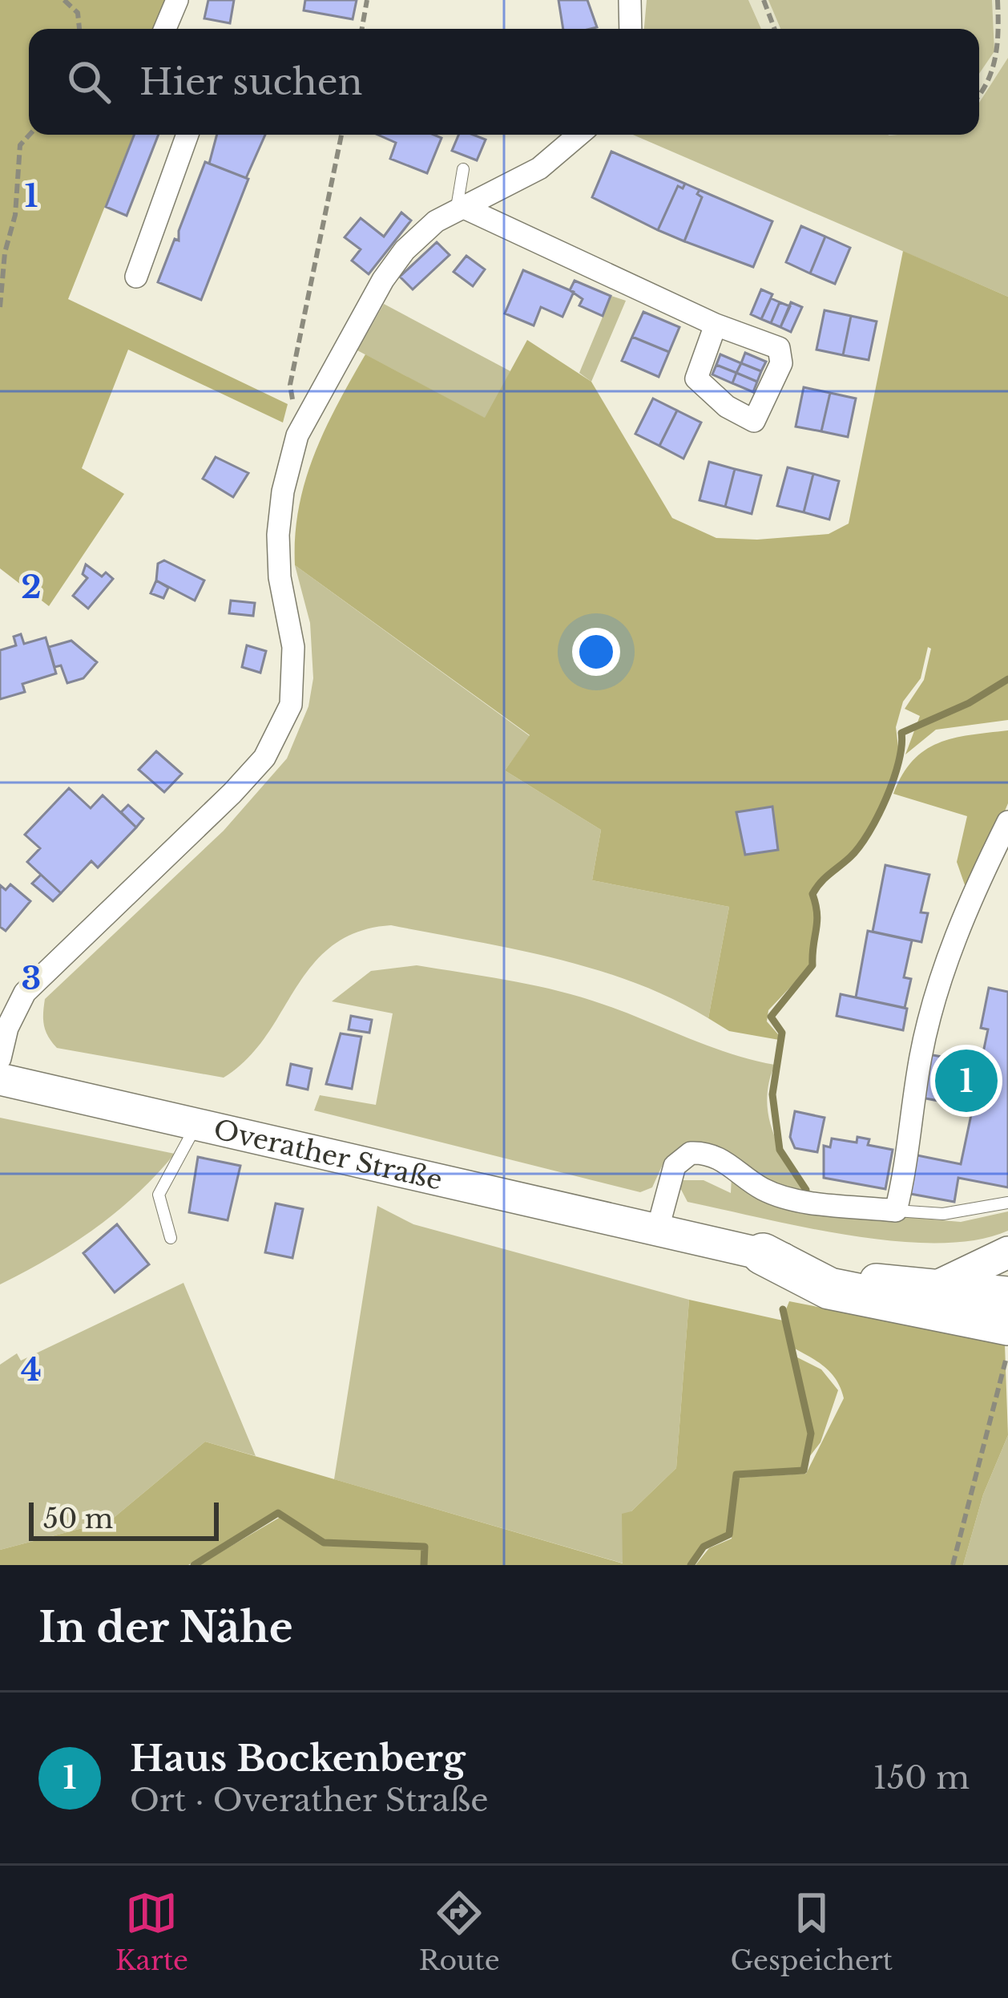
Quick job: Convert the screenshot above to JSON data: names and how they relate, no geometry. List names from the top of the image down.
{
  "streets": {
    "main road": ["Overather Straße"]
  },
  "scale_bar": "50 m",
  "page": {
    "search": "Hier suchen",
    "pins": "1",
    "scale": "50 m",
    "heading": "In der Nähe",
    "list": [
      {
        "mark": "1",
        "name": "Haus Bockenberg",
        "note": "Ort · Overather Straße",
        "value": "150 m"
      }
    ],
    "nav": ["Karte", "Route", "Gespeichert"]
  },
  "grid": {
    "rows": [
      "1",
      "2",
      "3",
      "4"
    ]
  }
}
